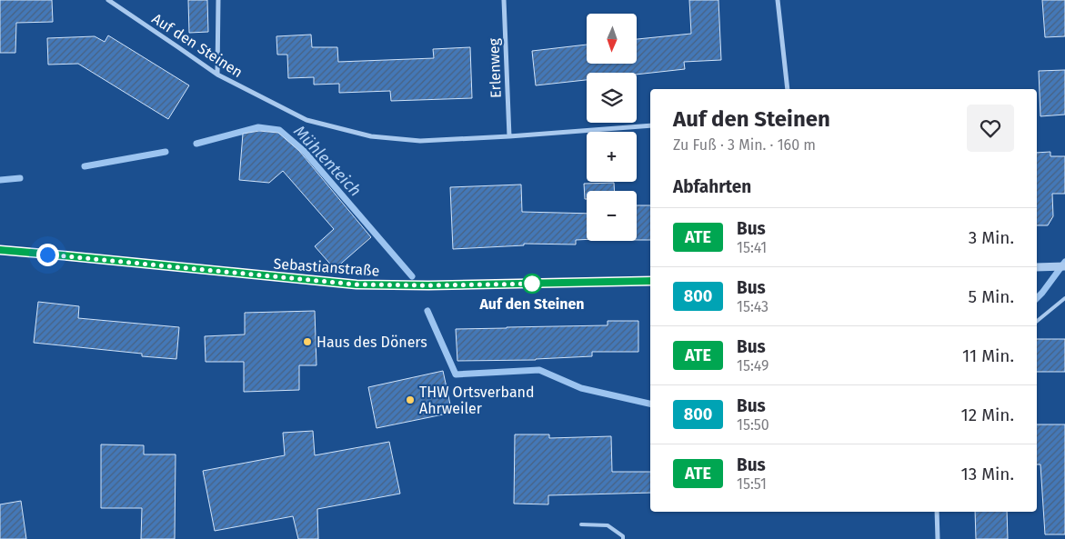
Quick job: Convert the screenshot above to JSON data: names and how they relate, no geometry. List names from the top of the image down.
{
  "streets": {
    "street": ["Auf den Steinen", "Erlenweg", "Sebastianstraße"]
  },
  "crossings": [
    ["Auf den Steinen", "Erlenweg"]
  ],
  "water": ["Mühlenteich"],
  "places": ["Auf den Steinen", "Haus des Döners", "THW Ortsverband Ahrweiler"],
  "lines": ["bus line ATE"],
  "north": "bottom",
  "page": {
    "map_buttons": ["+", "−"],
    "heading": [
      ["Auf den Steinen", "Zu Fuß · 3 Min. · 160 m"],
      "Abfahrten"
    ],
    "list": [
      {
        "mark": "ATE",
        "name": "Bus",
        "note": "15:41",
        "value": "3 Min."
      },
      {
        "mark": "800",
        "name": "Bus",
        "note": "15:43",
        "value": "5 Min."
      },
      {
        "mark": "ATE",
        "name": "Bus",
        "note": "15:49",
        "value": "11 Min."
      },
      {
        "mark": "800",
        "name": "Bus",
        "note": "15:50",
        "value": "12 Min."
      },
      {
        "mark": "ATE",
        "name": "Bus",
        "note": "15:51",
        "value": "13 Min."
      }
    ]
  }
}
